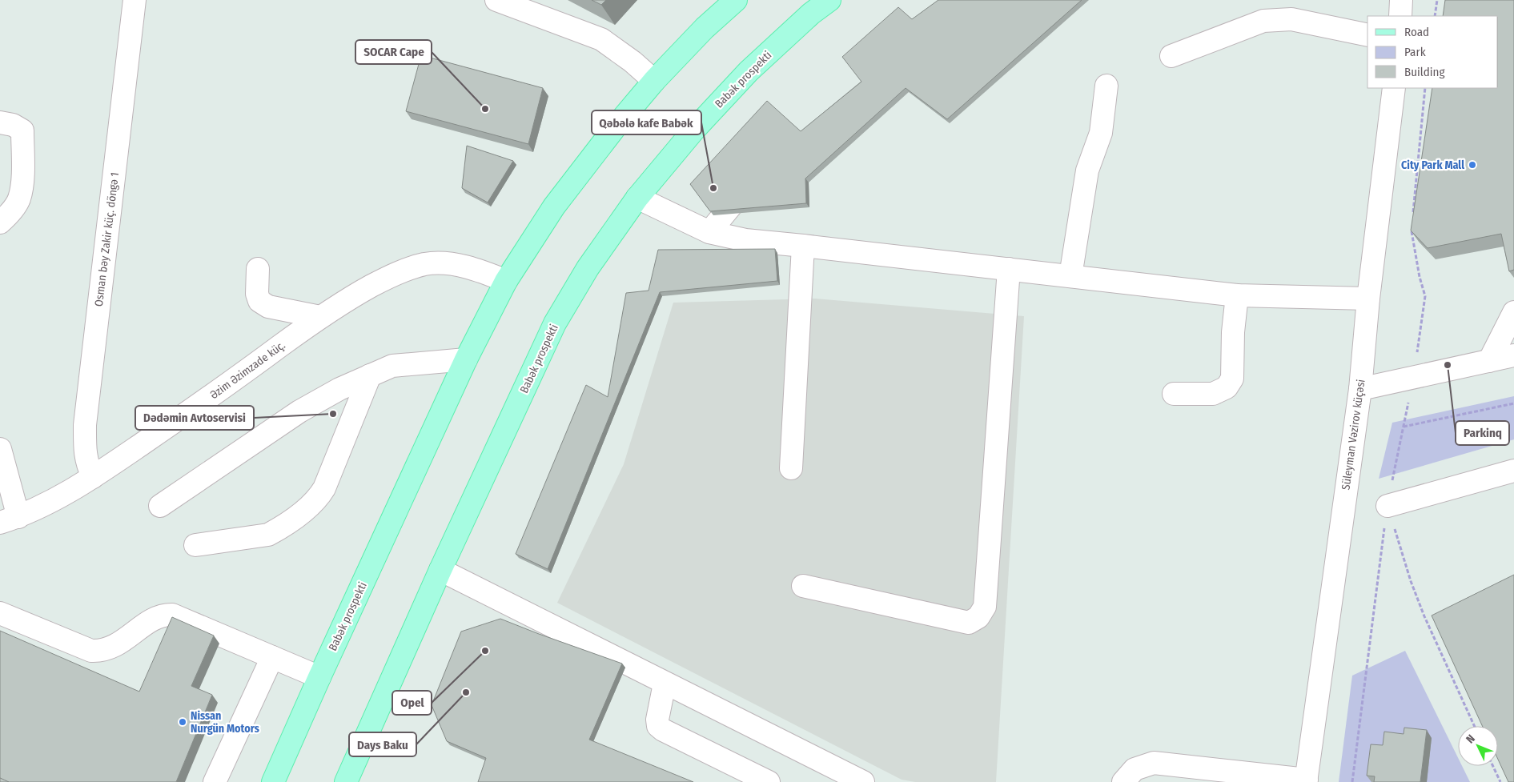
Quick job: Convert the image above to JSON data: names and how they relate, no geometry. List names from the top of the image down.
{
  "streets": {
    "main road": ["Babək prospekti"],
    "street": ["Osman bəy Zakir küç. döngə 1", "Əzim Əzimzade küç.", "Süleyman Vəzirov küçəsi"]
  },
  "crossings": [
    ["Babək prospekti", "Əzim Əzimzade küç."],
    ["Osman bəy Zakir küç. döngə 1", "Əzim Əzimzade küç."]
  ],
  "places": [
    "SOCAR Cape",
    "City Park Mall",
    "Qəbələ kafe Babək",
    "Parkinq",
    "Dədəmin Avtoservisi",
    "Opel",
    "Days Baku",
    "Nissan Nurgün Motors"
  ],
  "legend": ["Road", "Park", "Building"],
  "north": "top left"
}
